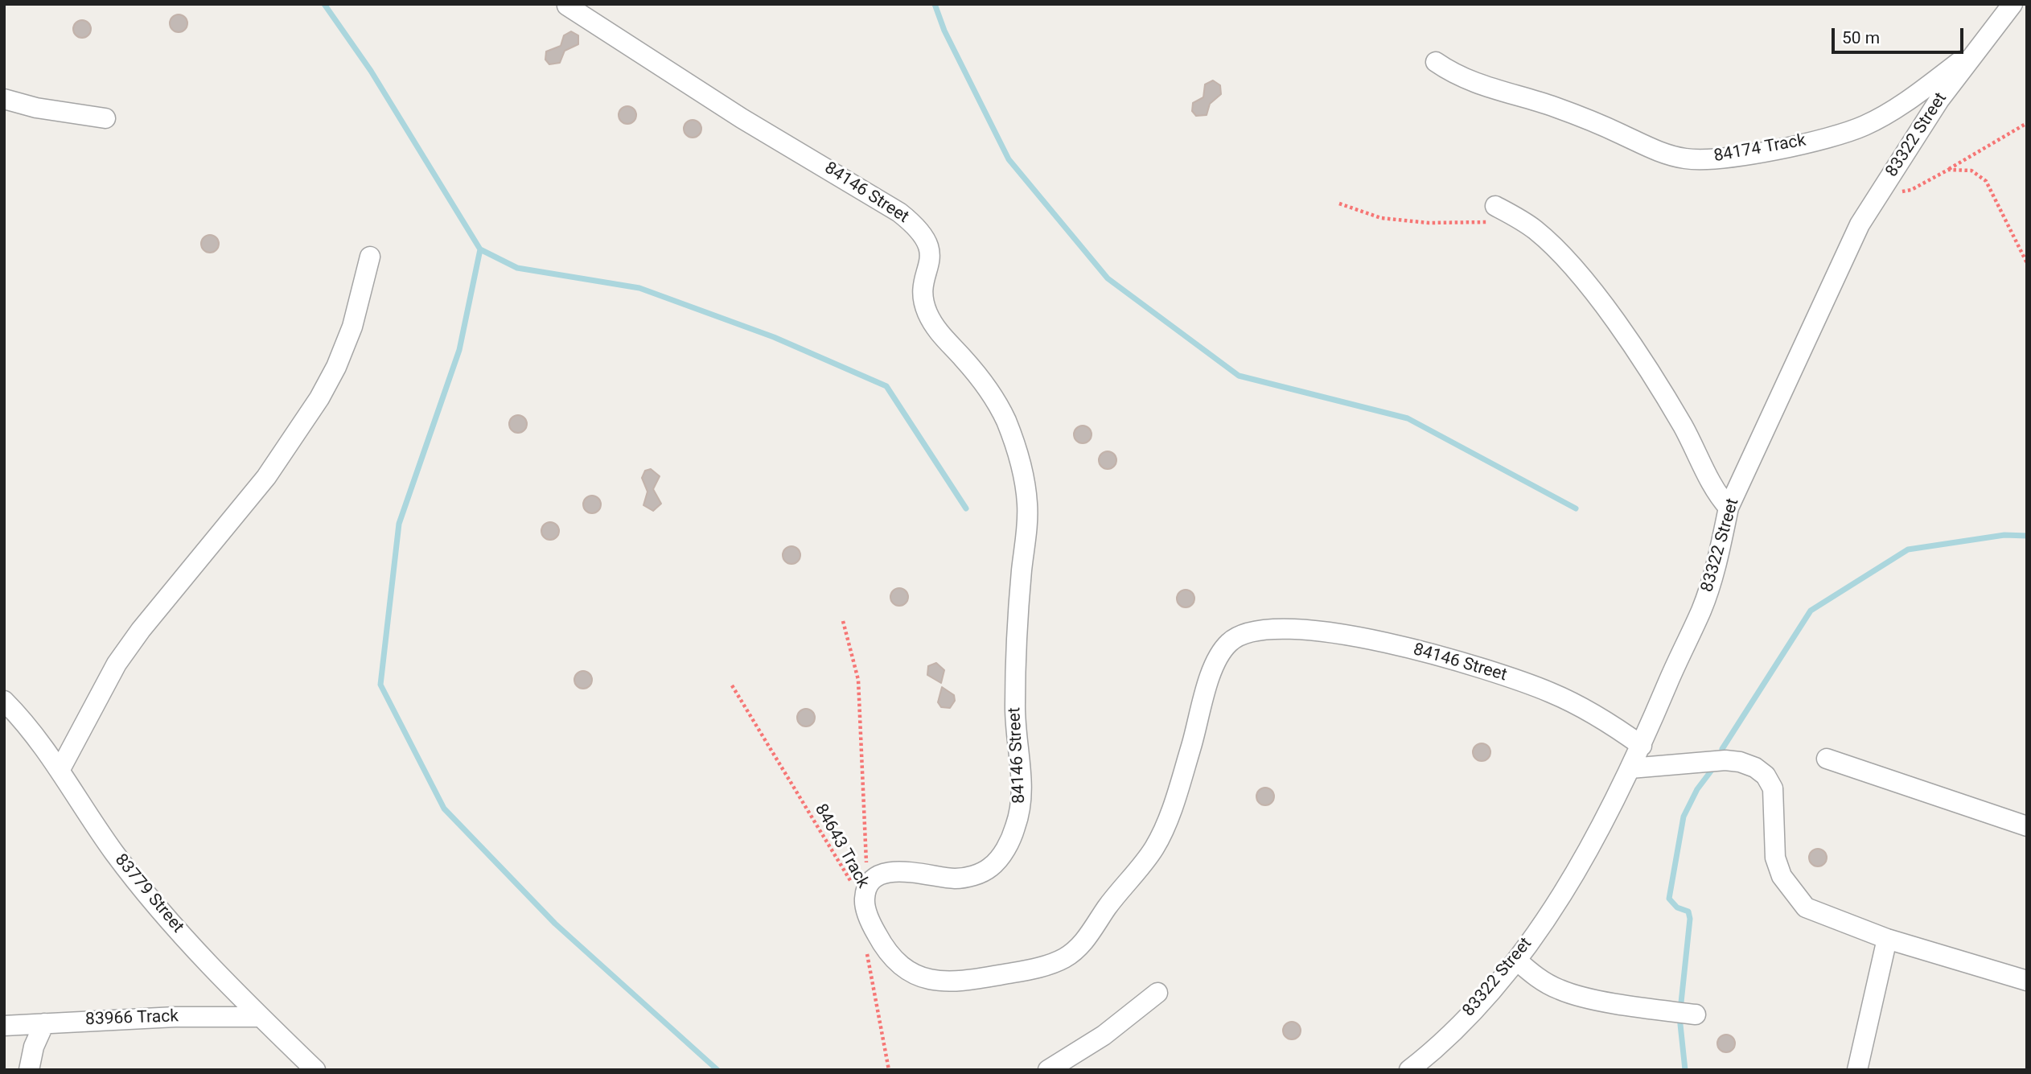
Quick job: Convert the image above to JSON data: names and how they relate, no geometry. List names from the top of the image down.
{
  "streets": {
    "street": [
      "83322 Street",
      "84174 Track",
      "84146 Street",
      "83779 Street",
      "83966 Track"
    ],
    "path": ["84643 Track"]
  },
  "crossings": [
    ["83322 Street", "84174 Track"],
    ["83322 Street", "84146 Street"],
    ["83779 Street", "83966 Track"]
  ],
  "scale_bar": "50 m"
}
